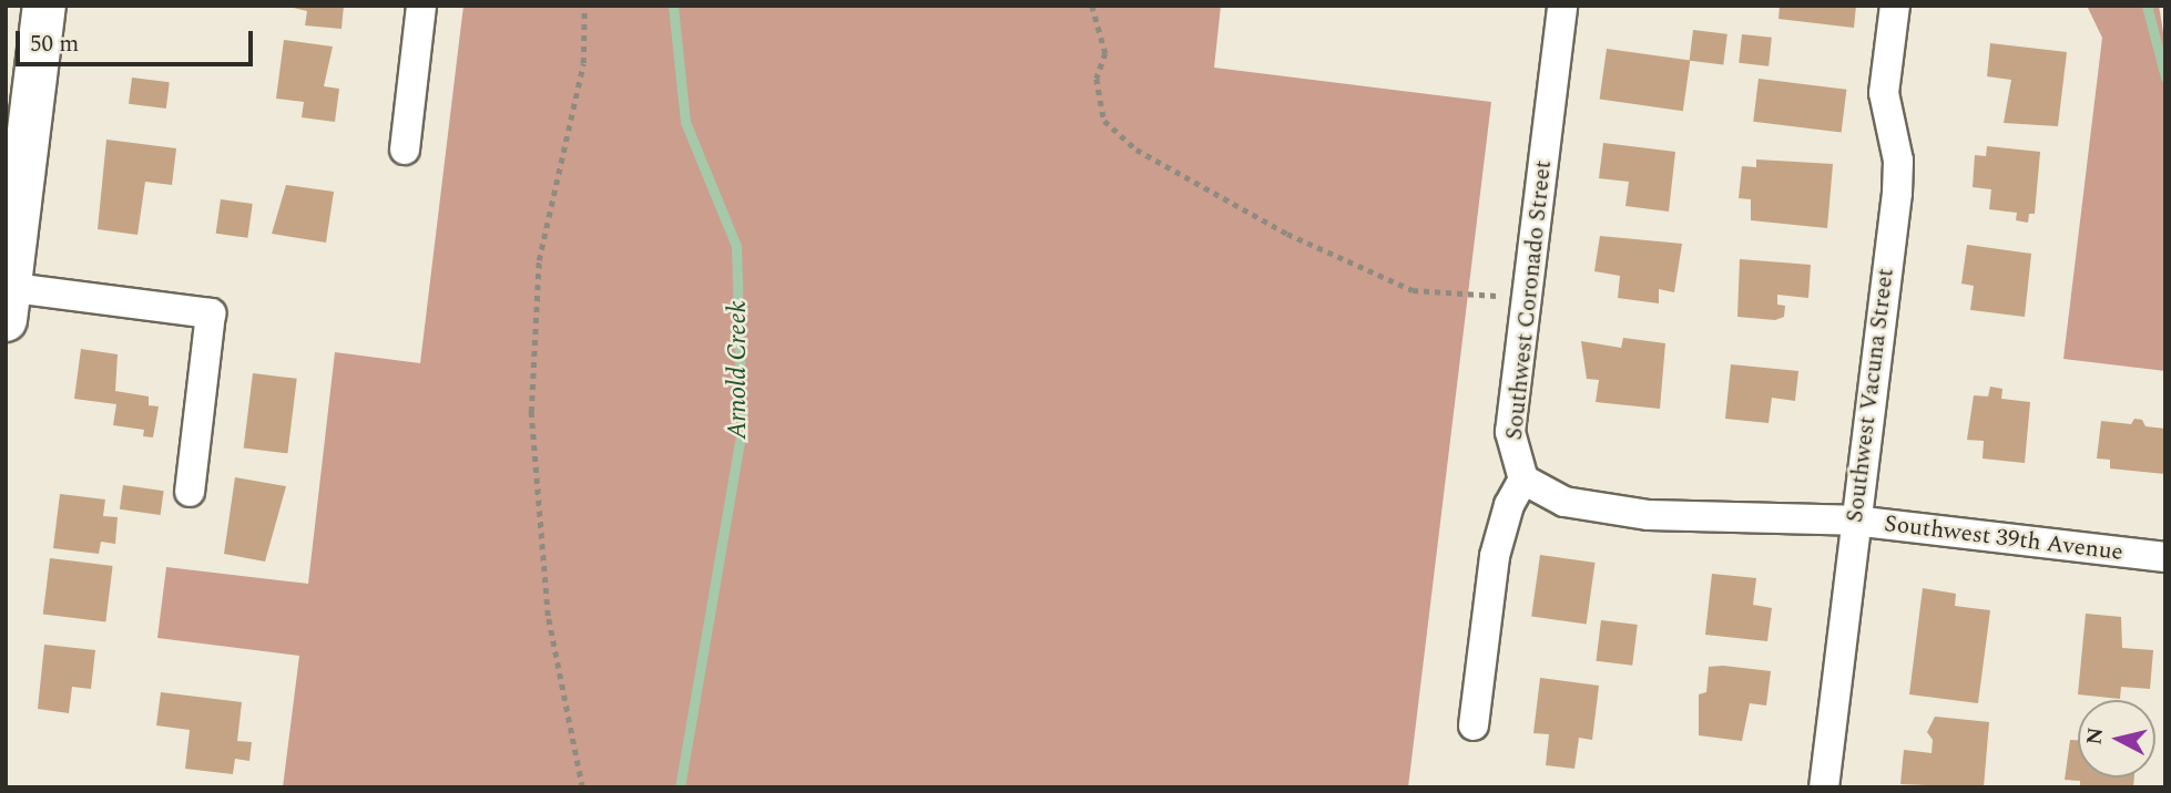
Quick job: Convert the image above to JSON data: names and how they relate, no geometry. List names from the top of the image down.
{
  "streets": {
    "street": ["Southwest Coronado Street", "Southwest Vacuna Street", "Southwest 39th Avenue"]
  },
  "crossings": [
    ["Southwest Coronado Street", "Southwest 39th Avenue"],
    ["Southwest Vacuna Street", "Southwest 39th Avenue"]
  ],
  "water": ["Arnold Creek"],
  "scale_bar": "50 m",
  "north": "left"
}
